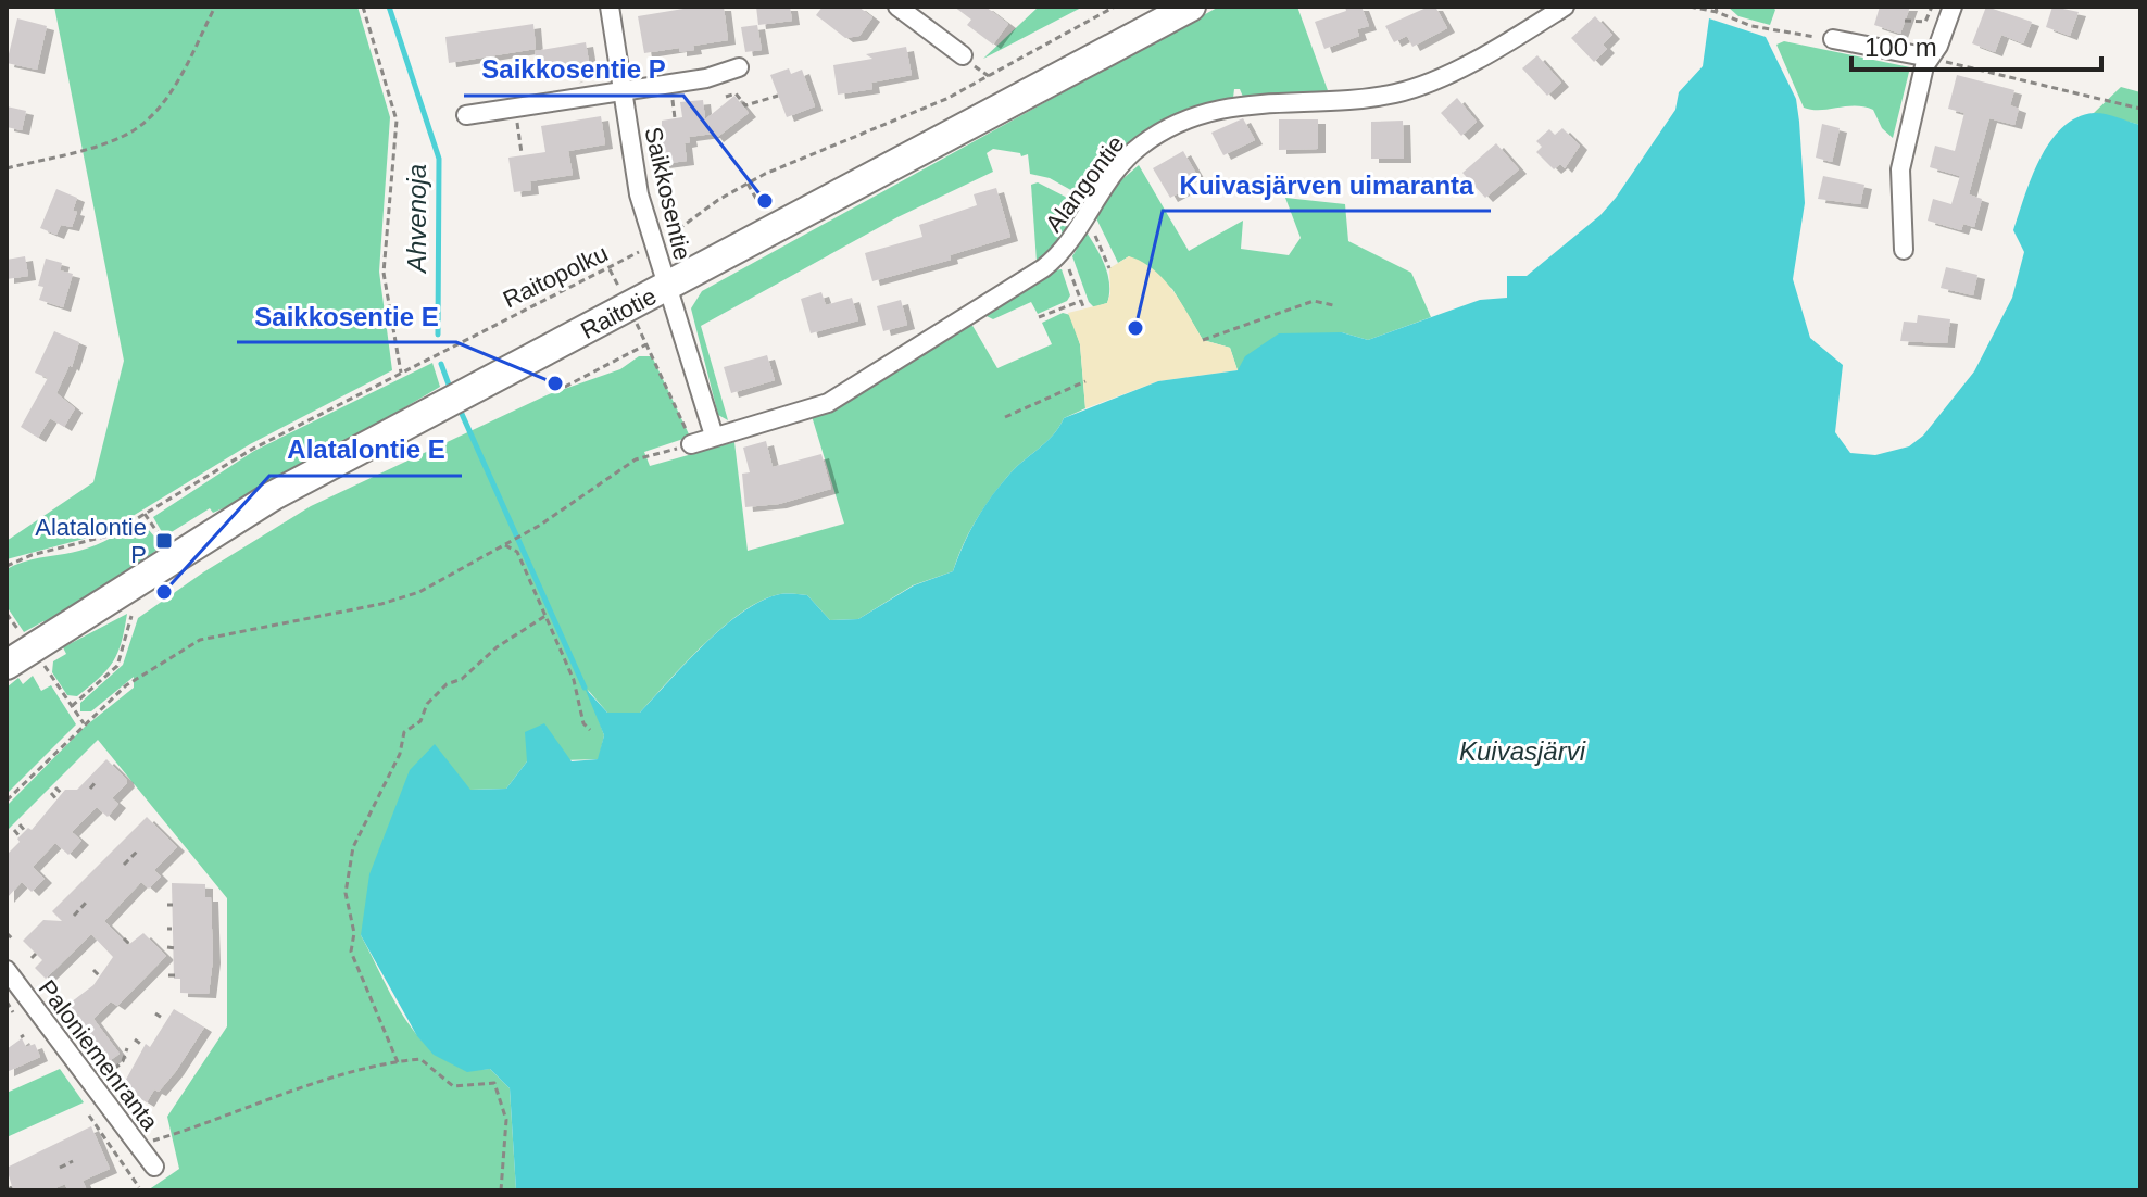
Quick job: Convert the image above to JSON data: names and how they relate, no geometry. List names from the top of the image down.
{
  "streets": {
    "main road": ["Raitotie"],
    "street": ["Alangontie", "Saikkosentie", "Paloniemenranta"],
    "path": ["Raitopolku"]
  },
  "crossings": [
    ["Saikkosentie", "Raitopolku"],
    ["Saikkosentie", "Raitotie"]
  ],
  "water": ["Ahvenoja", "Kuivasjärvi"],
  "places": {
    "other": [
      "Saikkosentie P",
      "Kuivasjärven uimaranta",
      "Saikkosentie E",
      "Alatalontie E"
    ],
    "transit": ["Alatalontie P"]
  },
  "scale_bar": "100 m"
}
